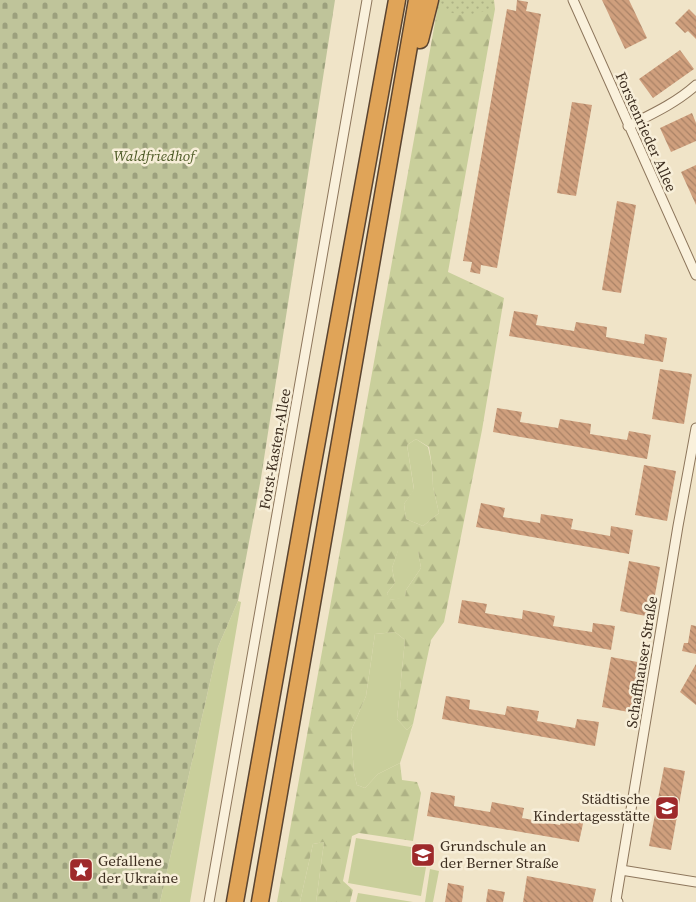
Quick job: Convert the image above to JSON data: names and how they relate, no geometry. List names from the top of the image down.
{
  "streets": {
    "street": ["Forstenrieder Allee", "Forst-Kasten-Allee", "Schaffhauser Straße"]
  },
  "parks": ["Waldfriedhof"],
  "places": {
    "school or university": ["Städtische Kindertagesstätte", "Grundschule an der Berner Straße"],
    "place": ["Gefallene der Ukraine"]
  }
}
